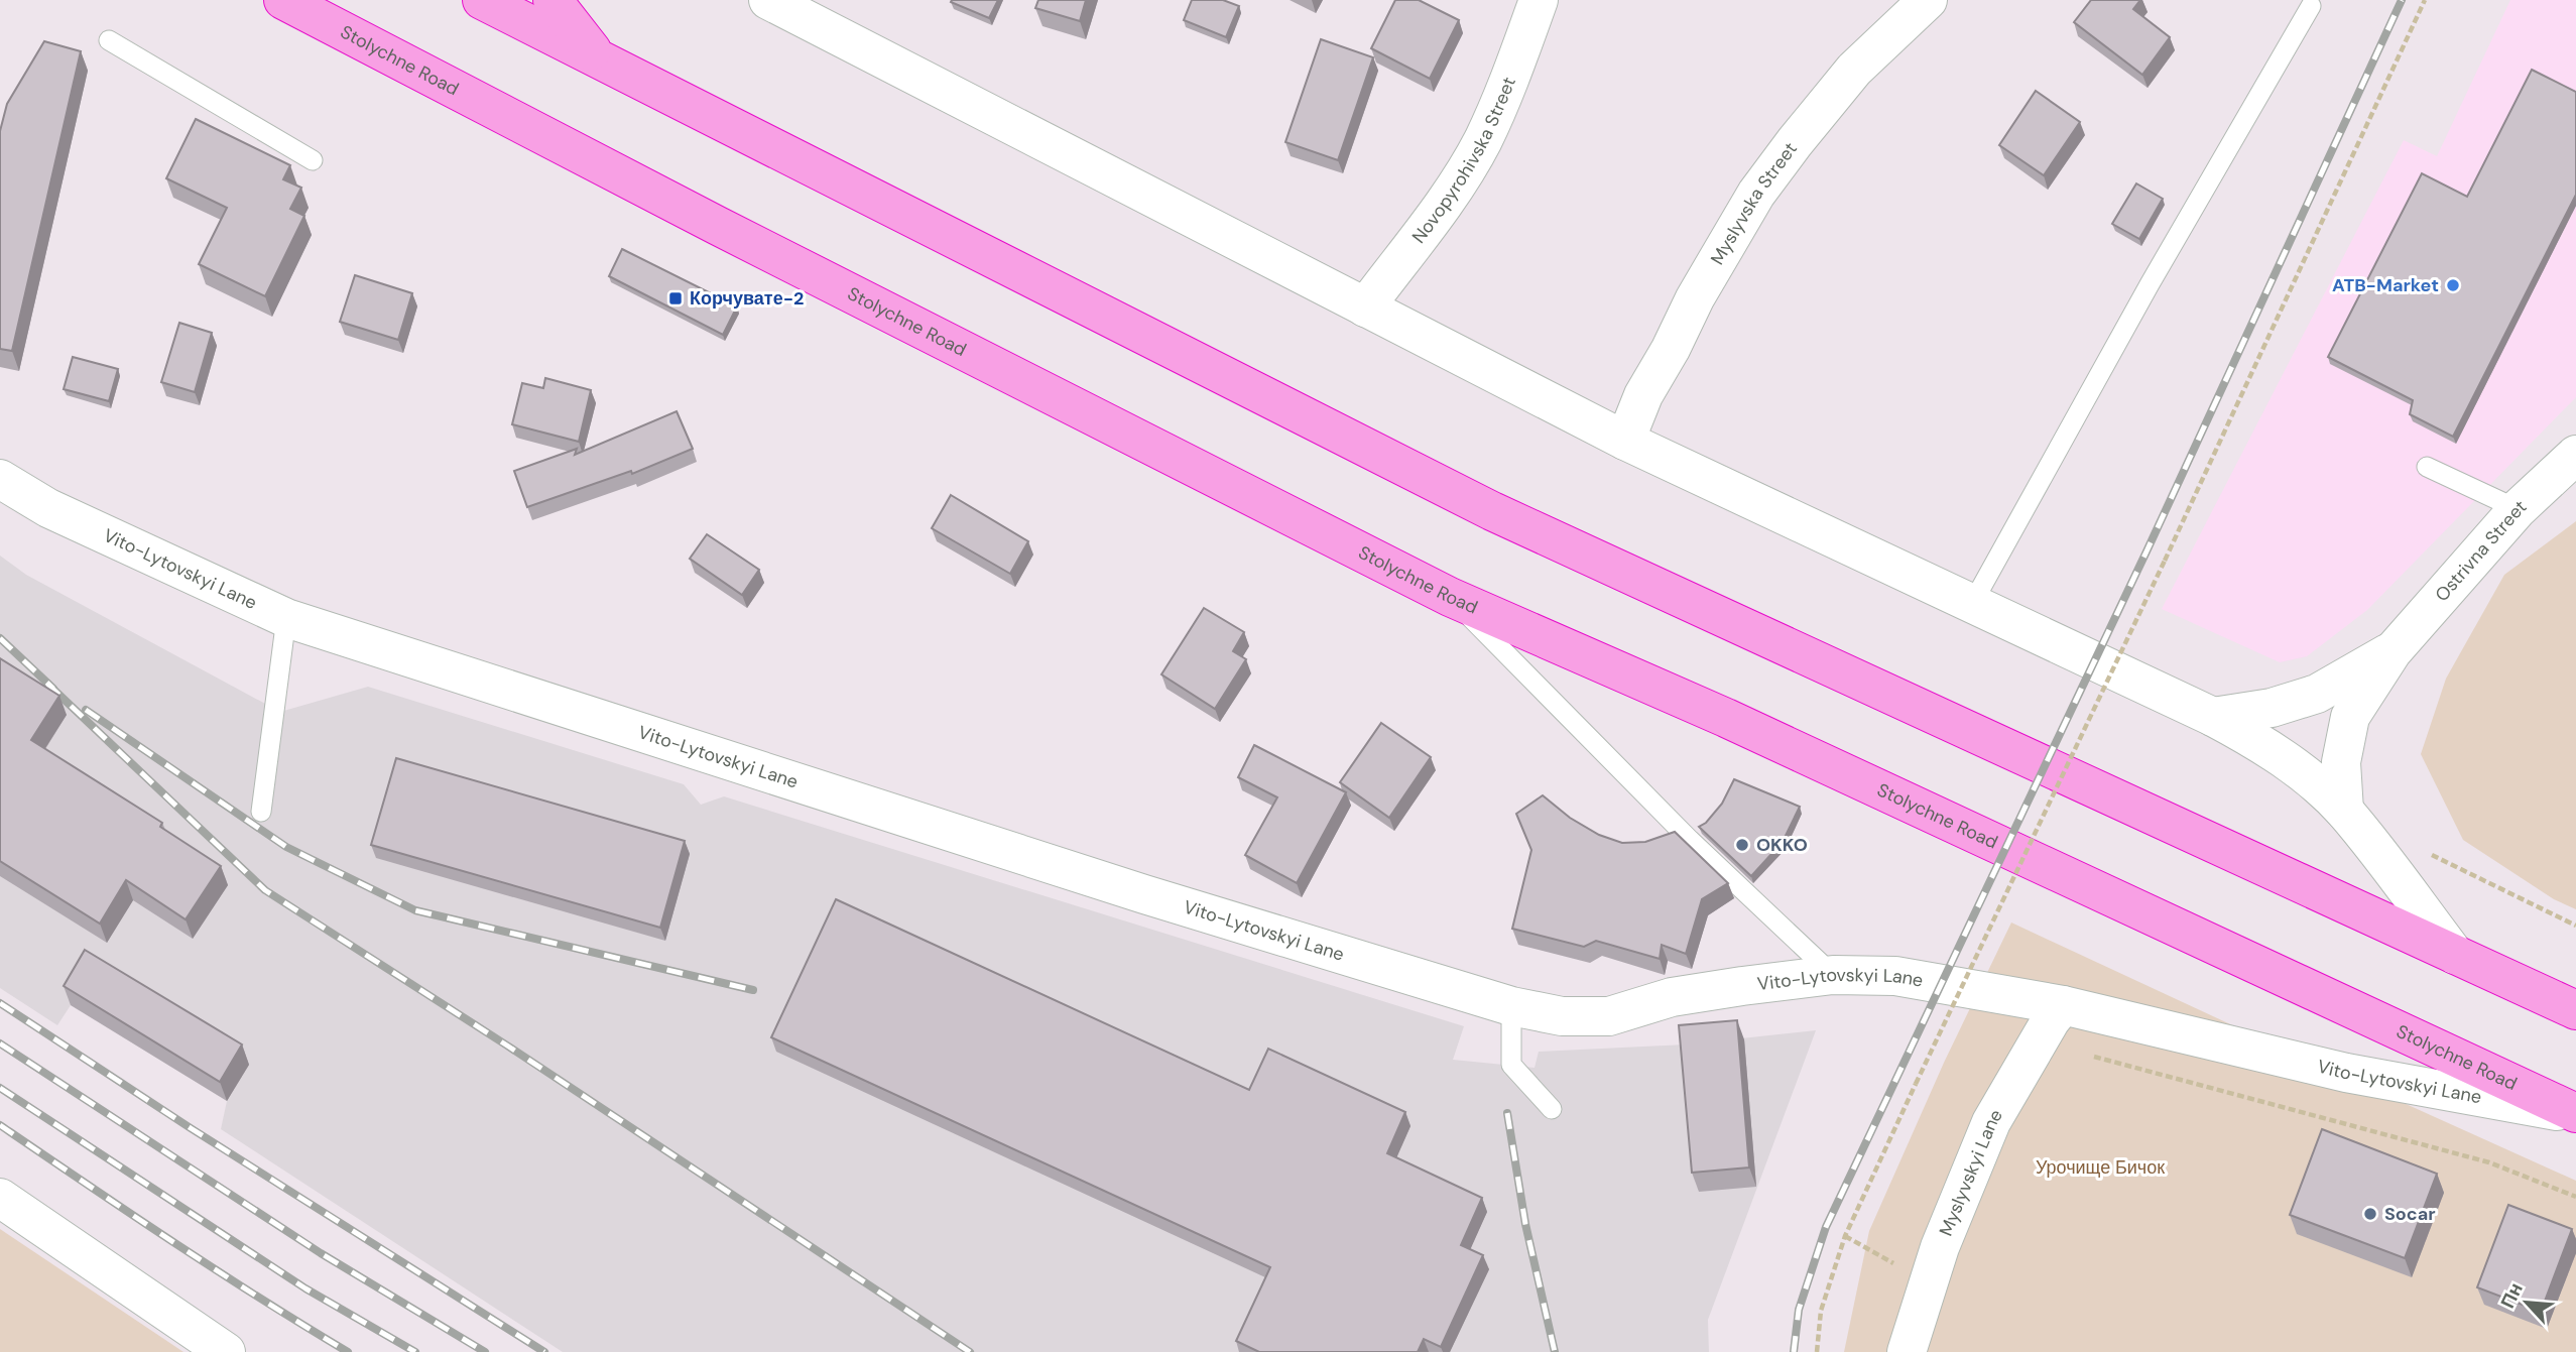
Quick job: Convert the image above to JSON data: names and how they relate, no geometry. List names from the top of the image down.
{
  "streets": {
    "highway": ["Stolychne Road"],
    "street": [
      "Novopyrohivska Street",
      "Myslyvska Street",
      "Ostrivna Street",
      "Vito-Lytovskyi Lane",
      "Myslyvskyi Lane"
    ]
  },
  "crossings": [
    ["Stolychne Road", "Vito-Lytovskyi Lane"],
    ["Vito-Lytovskyi Lane", "Myslyvskyi Lane"]
  ],
  "parks": ["Урочище Бичок"],
  "places": {
    "other": ["ATB-Market", "OKKO", "Socar"],
    "transit": ["Корчувате-2"]
  },
  "north": "top left"
}
